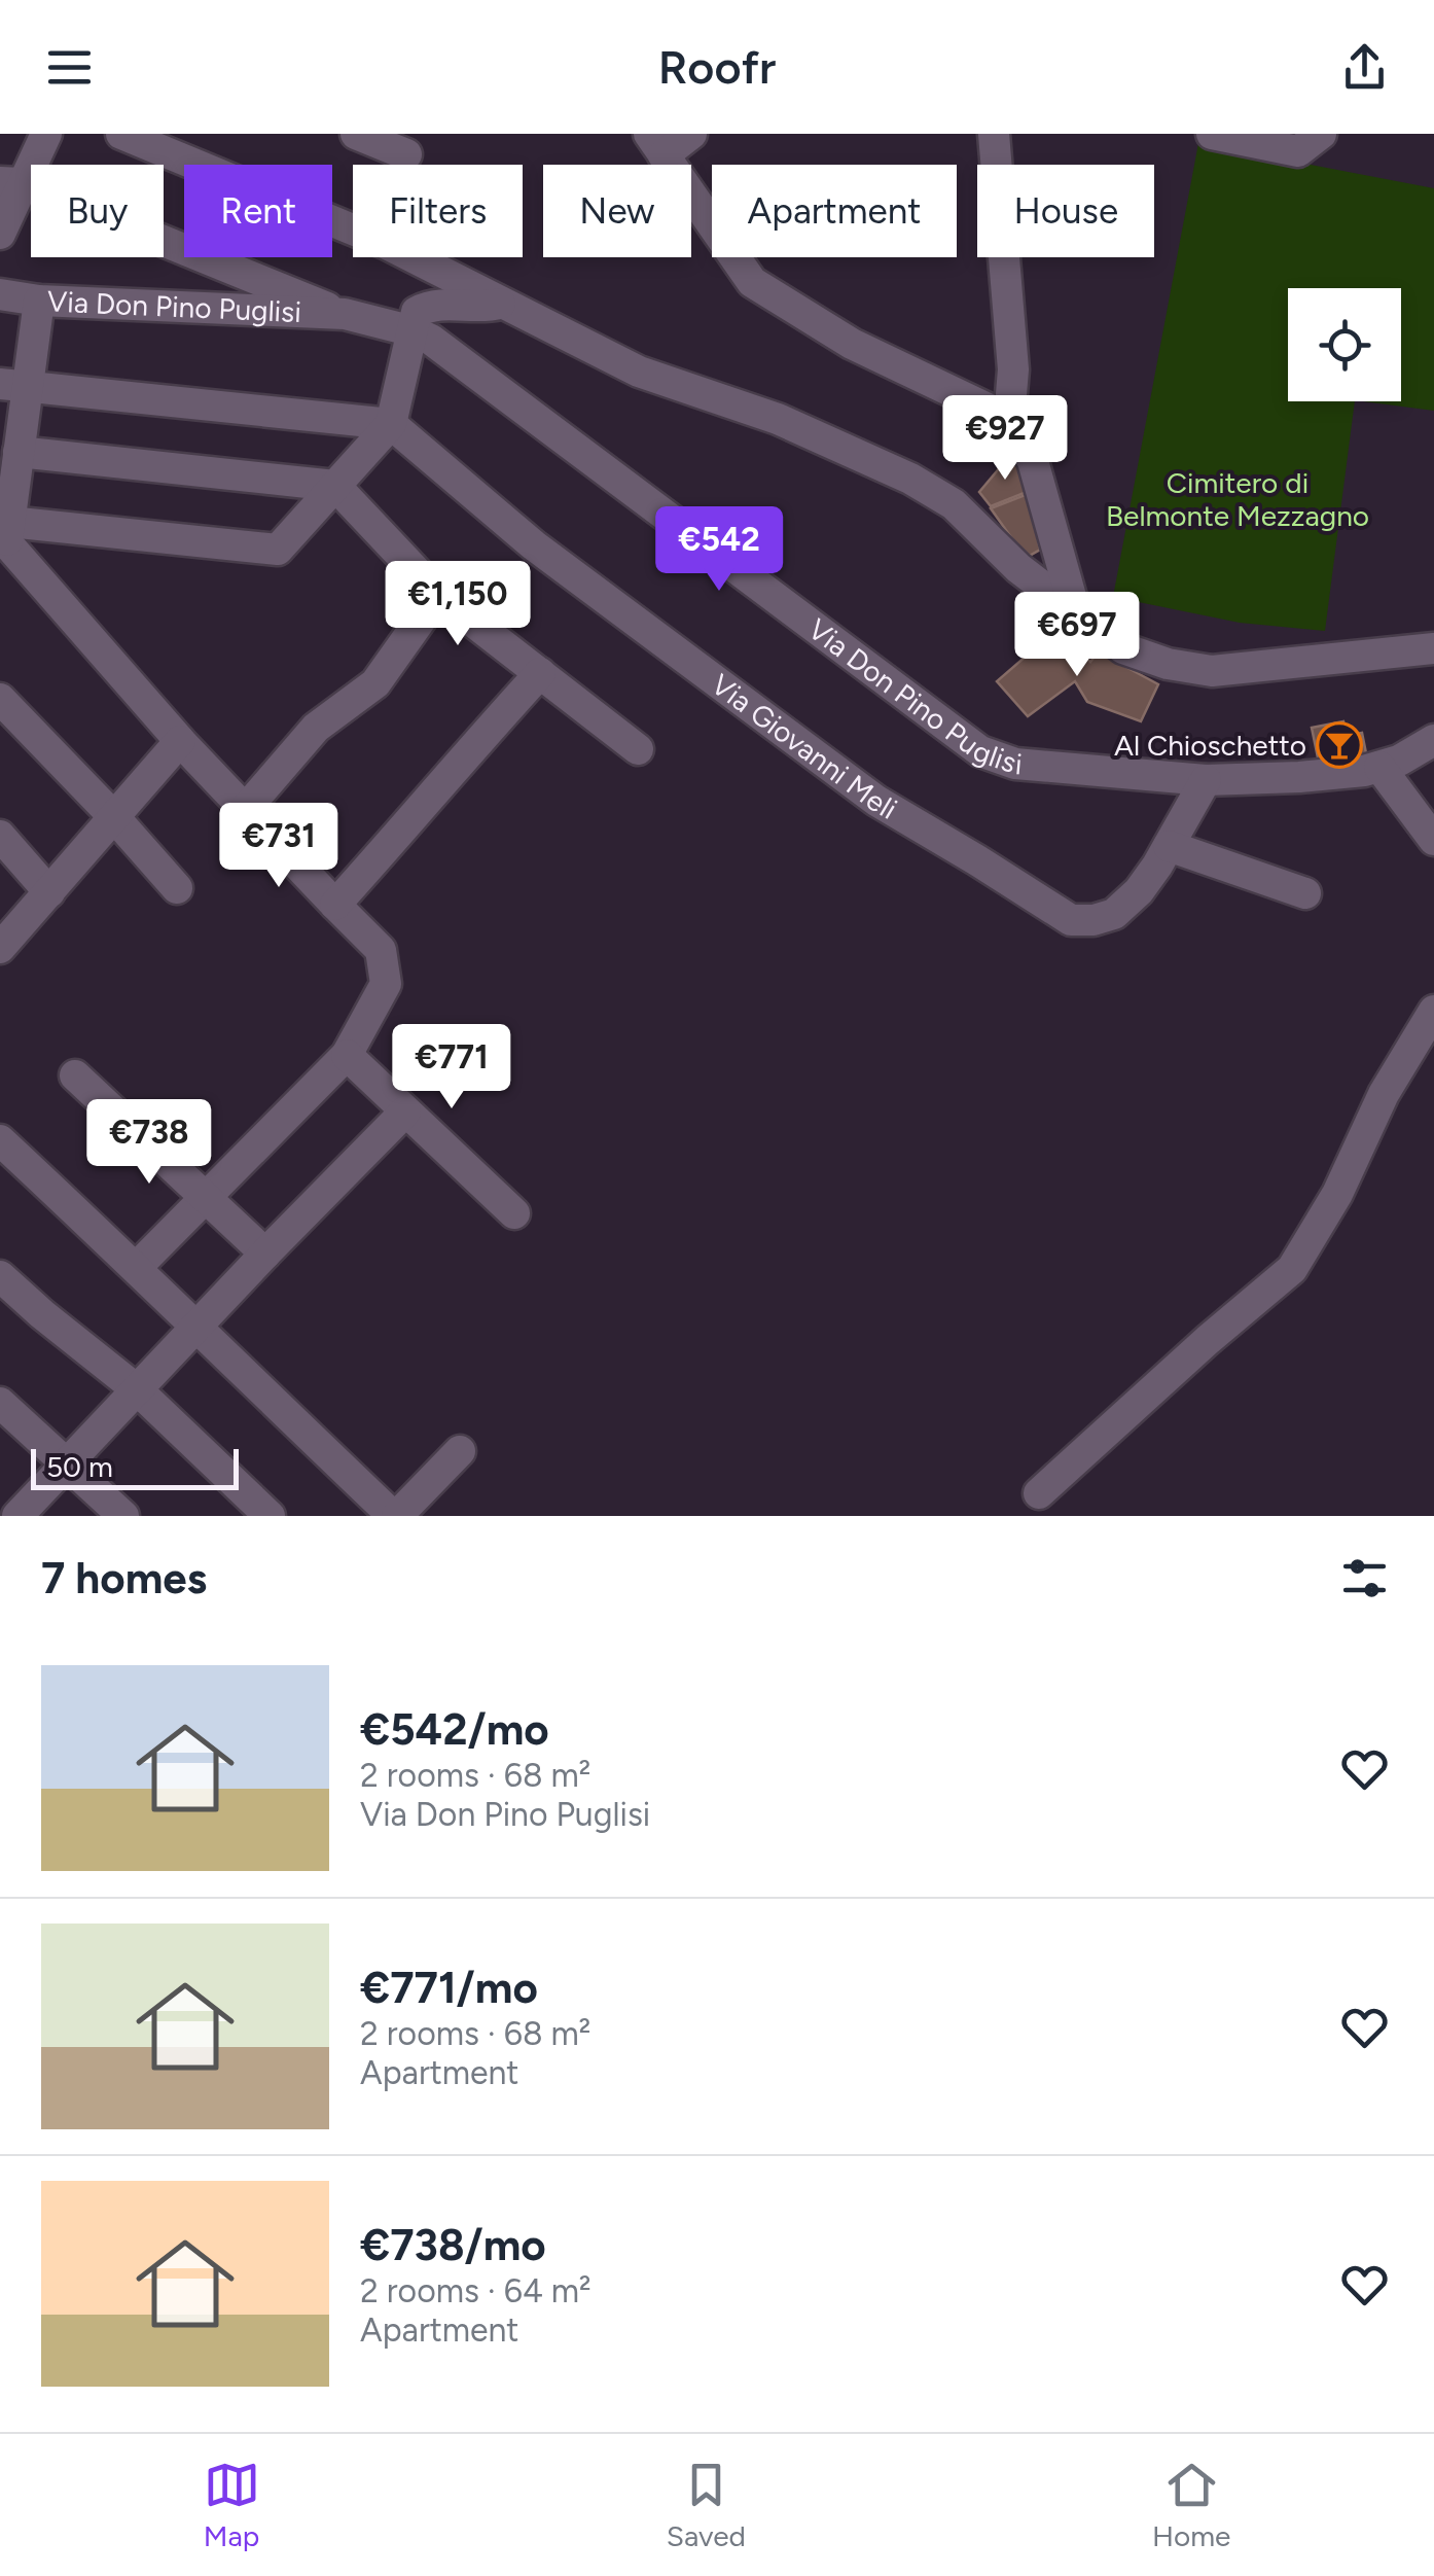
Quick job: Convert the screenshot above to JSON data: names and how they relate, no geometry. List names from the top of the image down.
{
  "streets": {
    "street": ["Via Don Pino Puglisi", "Via Giovanni Meli"]
  },
  "crossings": [
    ["Via Don Pino Puglisi", "Via Giovanni Meli"]
  ],
  "parks": ["Cimitero di Belmonte Mezzagno"],
  "places": {
    "bar": ["Al Chioschetto"]
  },
  "scale_bar": "50 m",
  "page": {
    "header": "Roofr",
    "chip": [
      "Buy",
      "Rent",
      "Filters",
      "New",
      "Apartment",
      "House"
    ],
    "price": [
      "€927",
      "€542",
      "€1,150",
      "€697",
      "€731",
      "€771",
      "€738"
    ],
    "scale": "50 m",
    "heading": "7 homes",
    "list": [
      {
        "name": "€542/mo",
        "note": "2 rooms · 68 m² · Via Don Pino Puglisi"
      },
      {
        "name": "€771/mo",
        "note": "2 rooms · 68 m² · Apartment"
      },
      {
        "name": "€738/mo",
        "note": "2 rooms · 64 m² · Apartment"
      }
    ],
    "tabs": ["Map", "Saved", "Home"]
  }
}
